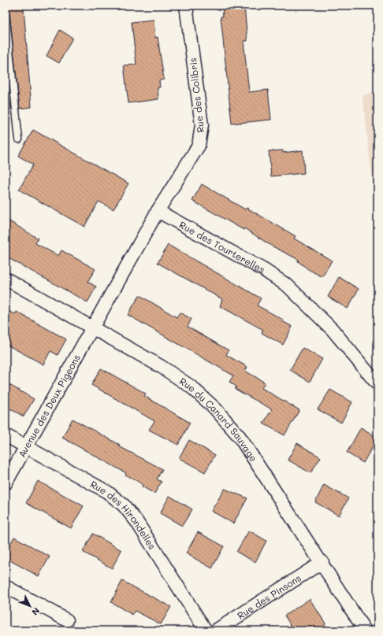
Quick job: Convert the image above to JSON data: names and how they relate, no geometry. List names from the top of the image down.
{
  "streets": {
    "street": [
      "Rue des Colibris",
      "Rue des Tourterelles",
      "Avenue des Deux Pigeons",
      "Rue du Canard Sauvage",
      "Rue des Hirondelles",
      "Rue des Pinsons"
    ]
  },
  "crossings": [
    ["Rue des Colibris", "Rue des Tourterelles"],
    ["Avenue des Deux Pigeons", "Rue du Canard Sauvage"],
    ["Avenue des Deux Pigeons", "Rue des Hirondelles"],
    ["Rue du Canard Sauvage", "Rue des Pinsons"]
  ],
  "north": "bottom right"
}
